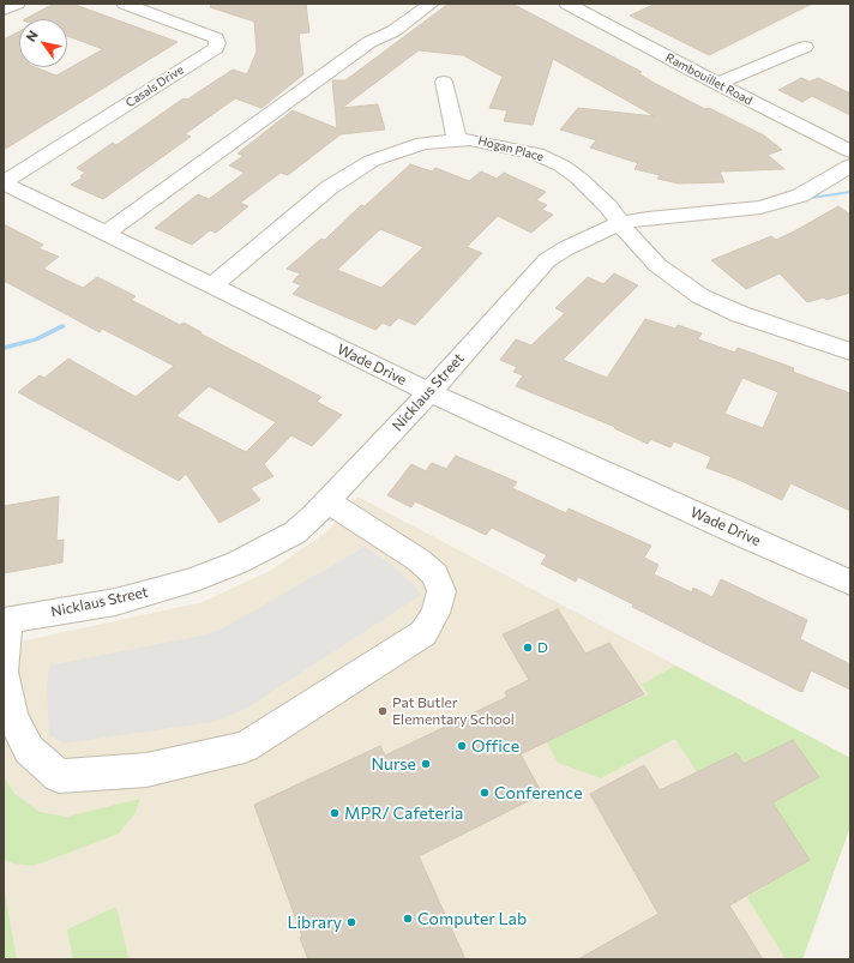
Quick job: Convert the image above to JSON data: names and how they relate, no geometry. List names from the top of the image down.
{
  "streets": {
    "street": [
      "Rambouillet Road",
      "Casals Drive",
      "Hogan Place",
      "Wade Drive",
      "Nicklaus Street"
    ]
  },
  "crossings": [
    ["Casals Drive", "Wade Drive"],
    ["Hogan Place", "Wade Drive"],
    ["Hogan Place", "Nicklaus Street"],
    ["Wade Drive", "Nicklaus Street"]
  ],
  "places": [
    "D",
    "Pat Butler Elementary School",
    "Office",
    "Nurse",
    "Conference",
    "MPR/ Cafeteria",
    "Computer Lab",
    "Library"
  ],
  "north": "top left"
}
